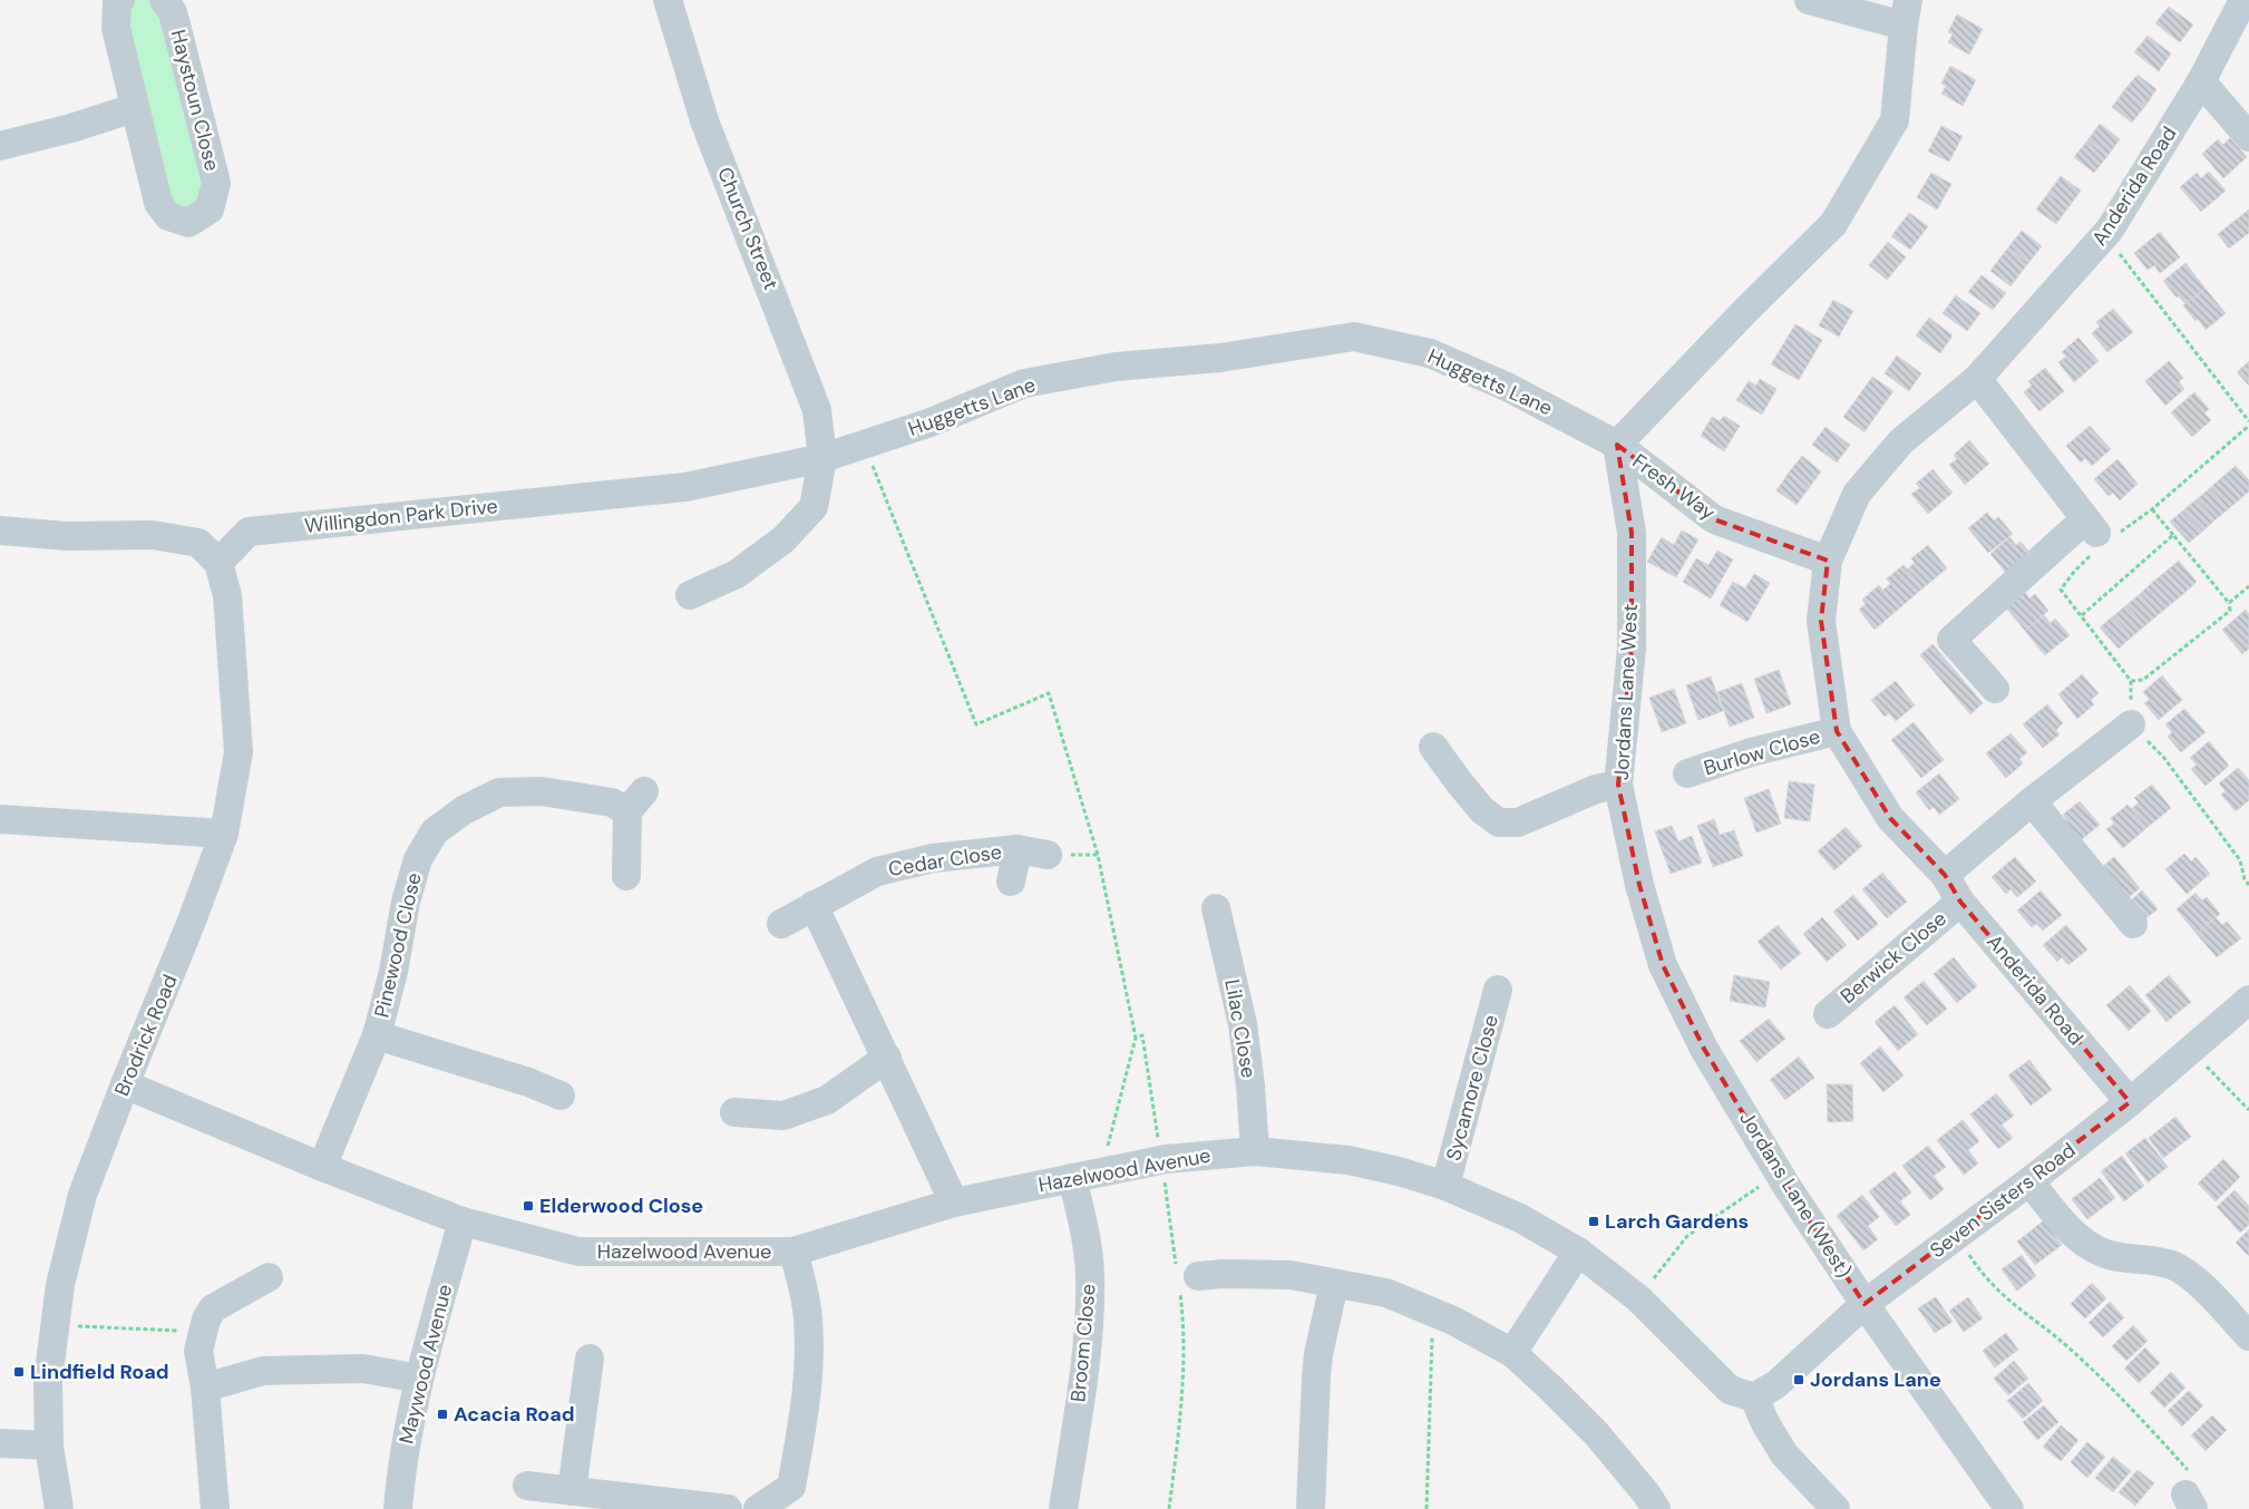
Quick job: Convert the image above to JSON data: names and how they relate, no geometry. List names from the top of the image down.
{
  "streets": {
    "street": [
      "Haystoun Close",
      "Anderida Road",
      "Church Street",
      "Huggetts Lane",
      "Fresh Way",
      "Willingdon Park Drive",
      "Jordans Lane West",
      "Burlow Close",
      "Cedar Close",
      "Pinewood Close",
      "Berwick Close",
      "Lilac Close",
      "Brodrick Road",
      "Sycamore Close",
      "Hazelwood Avenue",
      "Jordans Lane (West)",
      "Seven Sisters Road",
      "Broom Close",
      "Maywood Avenue"
    ]
  },
  "crossings": [
    ["Anderida Road", "Fresh Way"],
    ["Anderida Road", "Burlow Close"],
    ["Anderida Road", "Berwick Close"],
    ["Anderida Road", "Seven Sisters Road"],
    ["Church Street", "Huggetts Lane"],
    ["Church Street", "Willingdon Park Drive"],
    ["Huggetts Lane", "Fresh Way"],
    ["Huggetts Lane", "Willingdon Park Drive"],
    ["Huggetts Lane", "Jordans Lane West"],
    ["Fresh Way", "Jordans Lane West"],
    ["Willingdon Park Drive", "Brodrick Road"],
    ["Jordans Lane West", "Jordans Lane (West)"],
    ["Pinewood Close", "Hazelwood Avenue"],
    ["Lilac Close", "Hazelwood Avenue"],
    ["Brodrick Road", "Hazelwood Avenue"],
    ["Sycamore Close", "Hazelwood Avenue"],
    ["Hazelwood Avenue", "Seven Sisters Road"],
    ["Hazelwood Avenue", "Broom Close"],
    ["Hazelwood Avenue", "Maywood Avenue"],
    ["Jordans Lane (West)", "Seven Sisters Road"]
  ],
  "places": {
    "transit": [
      "Elderwood Close",
      "Larch Gardens",
      "Lindfield Road",
      "Jordans Lane",
      "Acacia Road"
    ]
  }
}
